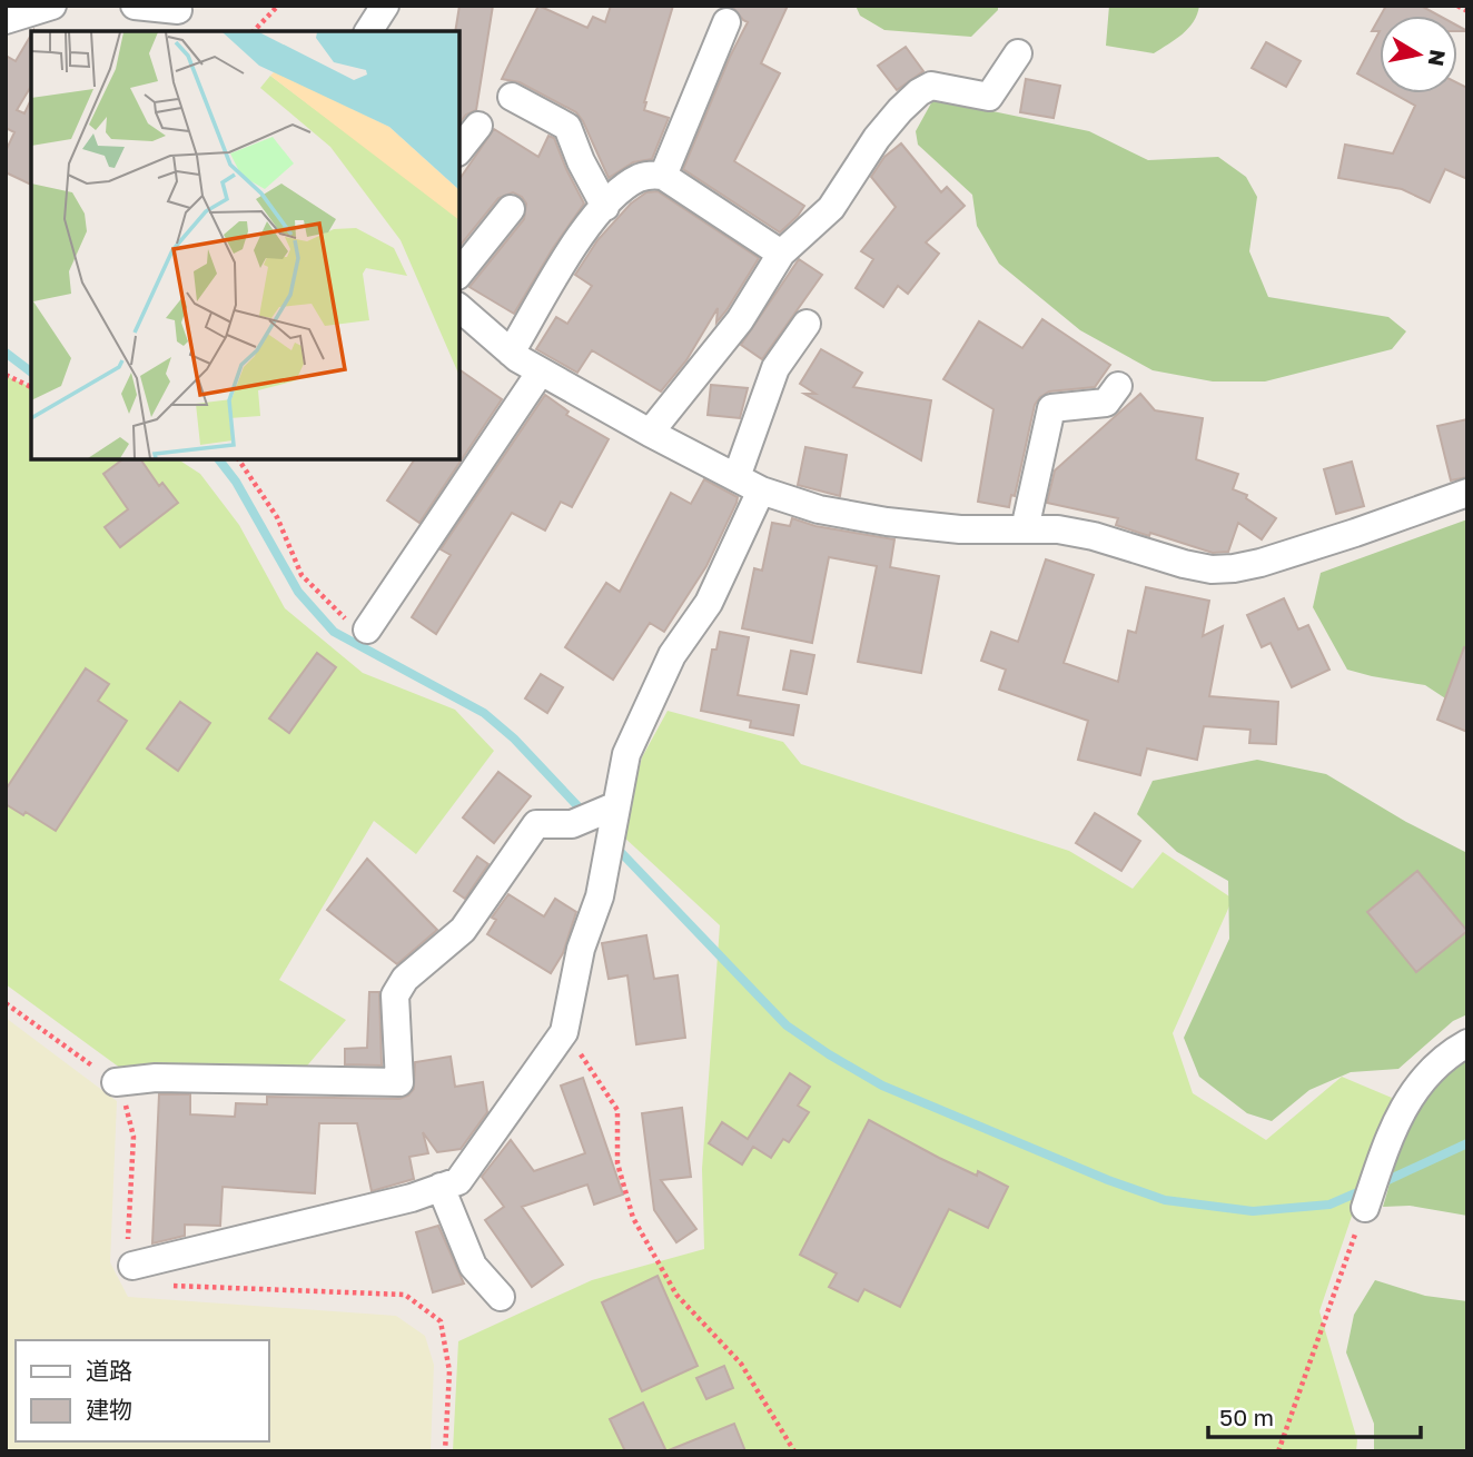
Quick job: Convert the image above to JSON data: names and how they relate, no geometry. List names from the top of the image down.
{
  "legend": ["道路", "建物"],
  "scale_bar": "50 m",
  "north": "right"
}
